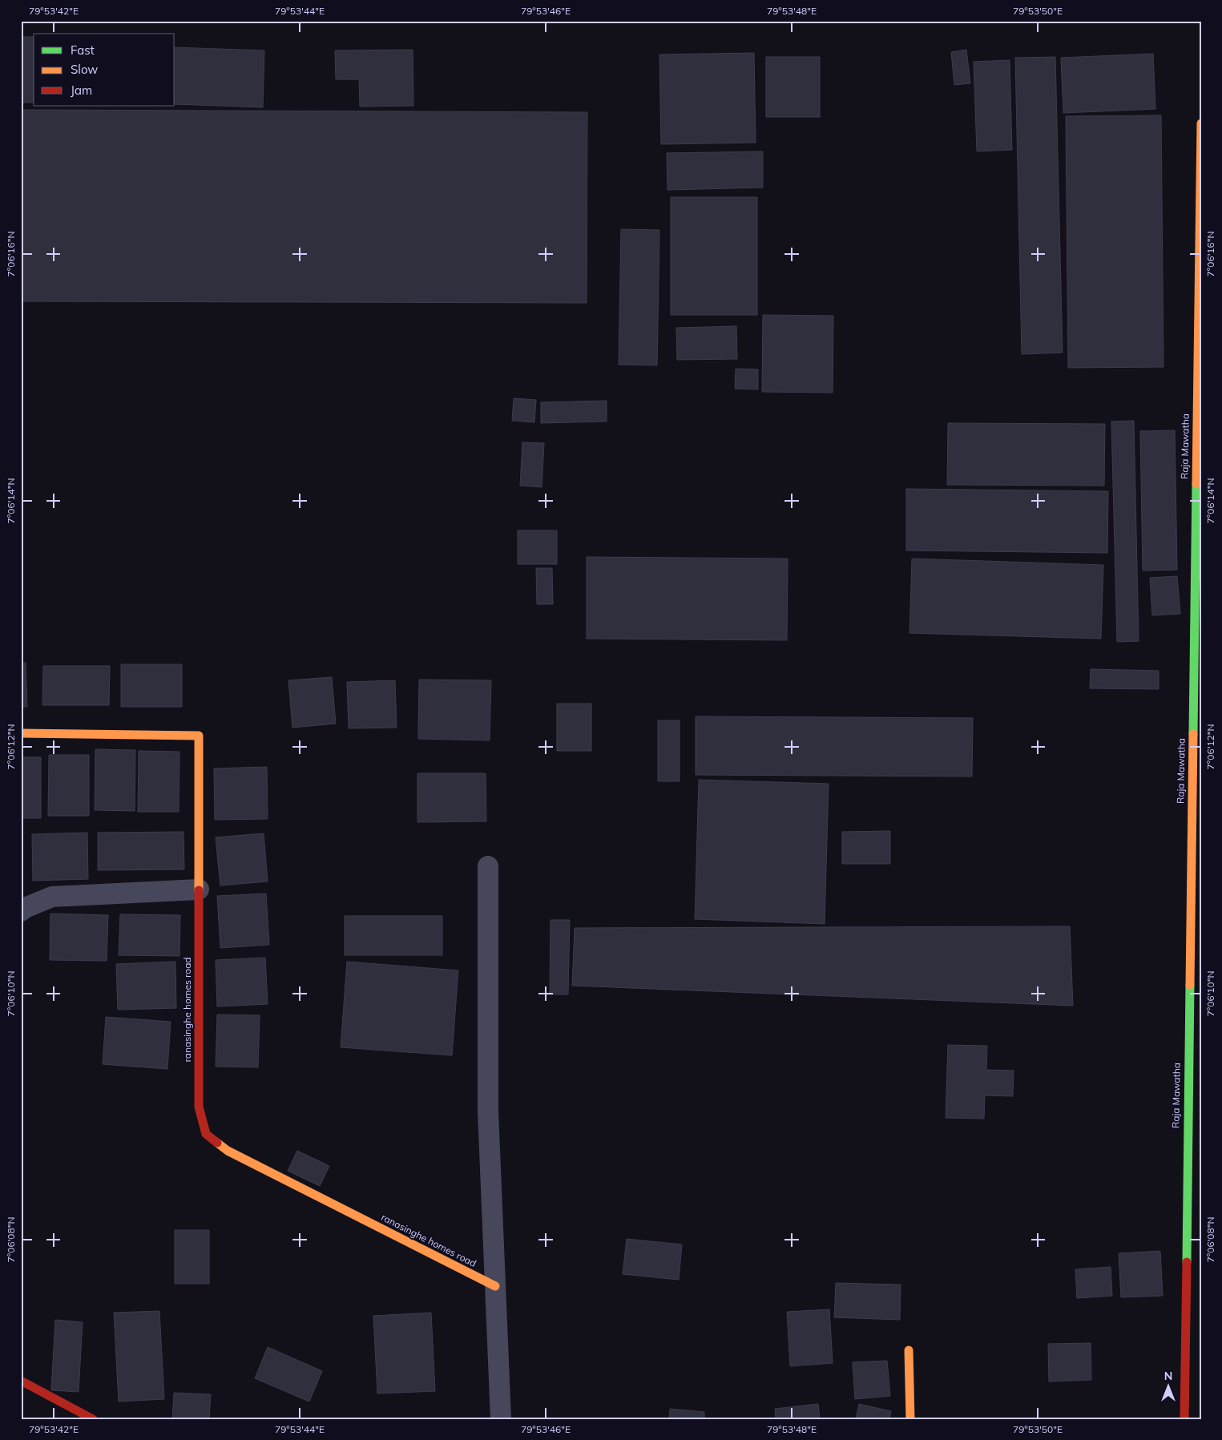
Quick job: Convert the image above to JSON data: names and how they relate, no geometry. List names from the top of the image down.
{
  "streets": {
    "street": ["Raja Mawatha", "ranasinghe homes road"]
  },
  "legend": ["Fast", "Slow", "Jam"],
  "north": "top",
  "coordinates": [
    "79°53'42\"E",
    "79°53'44\"E",
    "79°53'46\"E",
    "79°53'48\"E",
    "79°53'50\"E",
    "7°06'16\"N",
    "7°06'14\"N",
    "7°06'12\"N",
    "7°06'10\"N",
    "7°06'08\"N"
  ]
}
